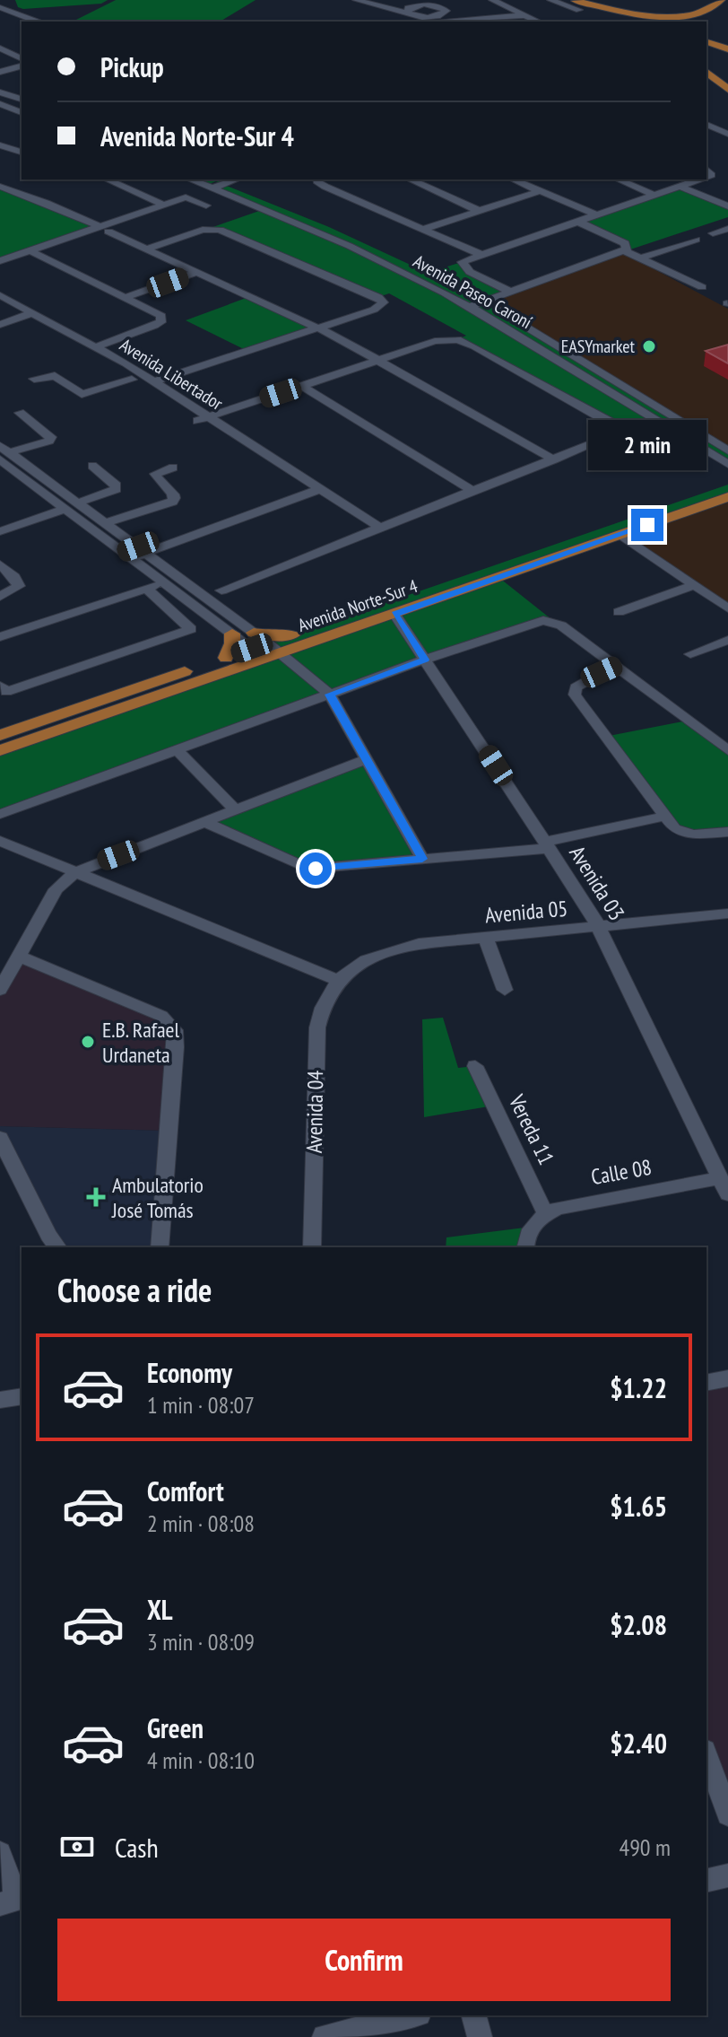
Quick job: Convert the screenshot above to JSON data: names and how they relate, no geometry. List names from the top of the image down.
{
  "streets": {
    "main road": ["Avenida Norte-Sur 4"],
    "street": [
      "Avenida Paseo Caroní",
      "Avenida Libertador",
      "Avenida 03",
      "Avenida 05",
      "Avenida 04",
      "Vereda 11",
      "Calle 08"
    ]
  },
  "crossings": [
    ["Avenida Norte-Sur 4", "Avenida 03"],
    ["Avenida 03", "Avenida 05"],
    ["Avenida 03", "Calle 08"],
    ["Avenida 05", "Avenida 04"],
    ["Vereda 11", "Calle 08"]
  ],
  "places": {
    "other": ["EASYmarket", "E.B. Rafael Urdaneta"],
    "health": ["Ambulatorio José Tomás"]
  },
  "page": {
    "banner": ["Pickup", "Avenida Norte-Sur 4"],
    "bubble": "2 min",
    "heading": "Choose a ride",
    "list": [
      {
        "name": "Economy",
        "note": "1 min · 08:07",
        "value": "$1.22"
      },
      {
        "name": "Comfort",
        "note": "2 min · 08:08",
        "value": "$1.65"
      },
      {
        "name": "XL",
        "note": "3 min · 08:09",
        "value": "$2.08"
      },
      {
        "name": "Green",
        "note": "4 min · 08:10",
        "value": "$2.40"
      }
    ],
    "pay": ["Cash", "490 m"],
    "buttons": "Confirm"
  }
}
